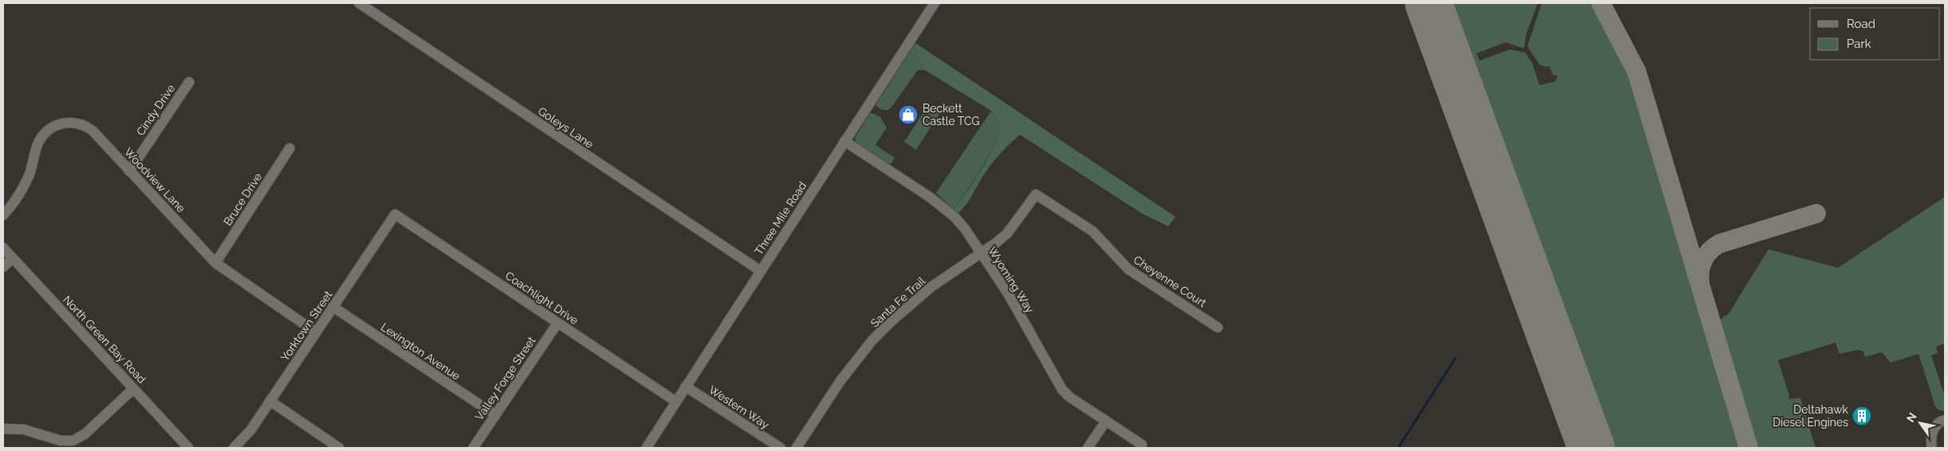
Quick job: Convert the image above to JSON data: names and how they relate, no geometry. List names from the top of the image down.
{
  "streets": {
    "street": [
      "Cindy Drive",
      "Goleys Lane",
      "Woodview Lane",
      "Bruce Drive",
      "Three Mile Road",
      "Wyoming Way",
      "Cheyenne Court",
      "Coachlight Drive",
      "Santa Fe Trail",
      "Yorktown Street",
      "North Green Bay Road",
      "Lexington Avenue",
      "Valley Forge Street",
      "Western Way"
    ]
  },
  "crossings": [
    ["Cindy Drive", "Woodview Lane"],
    ["Goleys Lane", "Three Mile Road"],
    ["Woodview Lane", "Bruce Drive"],
    ["Woodview Lane", "Yorktown Street"],
    ["Three Mile Road", "Wyoming Way"],
    ["Three Mile Road", "Coachlight Drive"],
    ["Three Mile Road", "Western Way"],
    ["Wyoming Way", "Santa Fe Trail"],
    ["Cheyenne Court", "Santa Fe Trail"],
    ["Coachlight Drive", "Yorktown Street"],
    ["Coachlight Drive", "Valley Forge Street"],
    ["Yorktown Street", "Lexington Avenue"],
    ["Lexington Avenue", "Valley Forge Street"]
  ],
  "places": {
    "shop": ["Beckett Castle TCG"],
    "building": ["Deltahawk Diesel Engines"]
  },
  "legend": ["Road", "Park"],
  "north": "top left"
}
